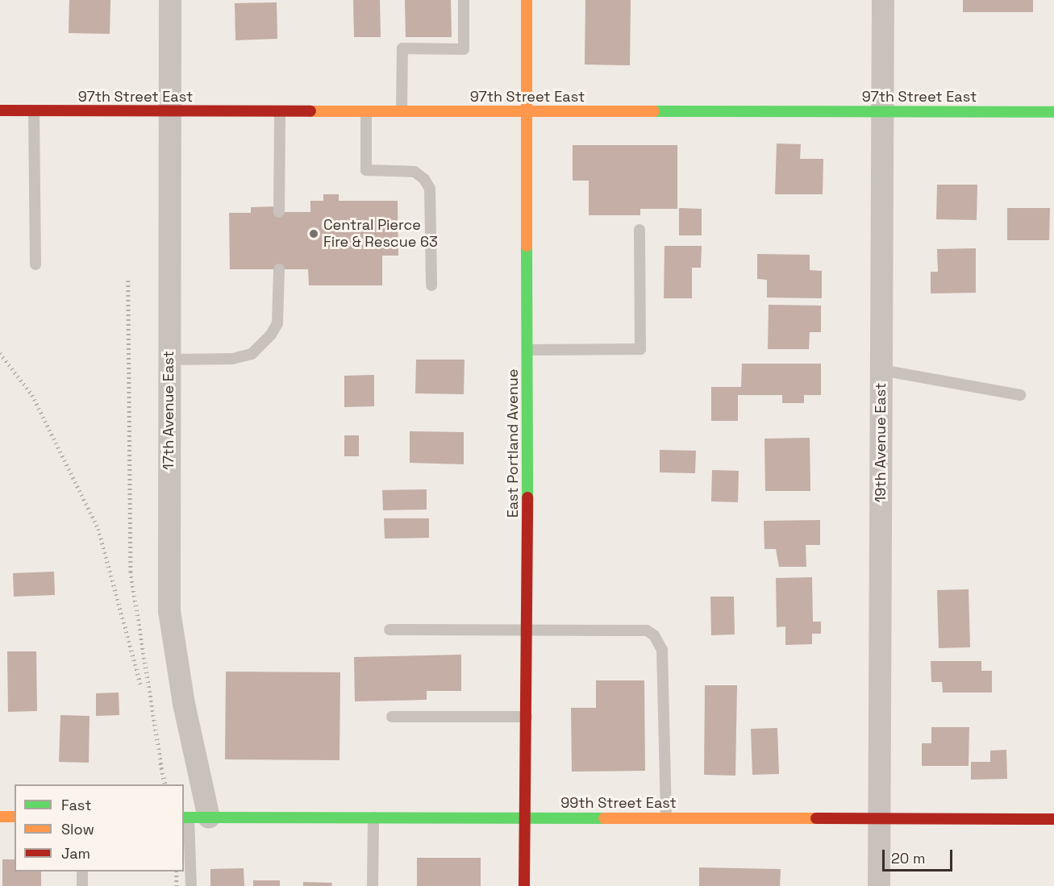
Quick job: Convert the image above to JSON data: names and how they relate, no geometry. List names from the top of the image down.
{
  "streets": {
    "street": [
      "97th Street East",
      "17th Avenue East",
      "19th Avenue East",
      "East Portland Avenue",
      "99th Street East"
    ]
  },
  "crossings": [
    ["97th Street East", "17th Avenue East"],
    ["97th Street East", "19th Avenue East"],
    ["97th Street East", "East Portland Avenue"],
    ["17th Avenue East", "99th Street East"],
    ["19th Avenue East", "99th Street East"],
    ["East Portland Avenue", "99th Street East"]
  ],
  "places": ["Central Pierce Fire & Rescue 63"],
  "legend": ["Fast", "Slow", "Jam"],
  "scale_bar": "20 m"
}
